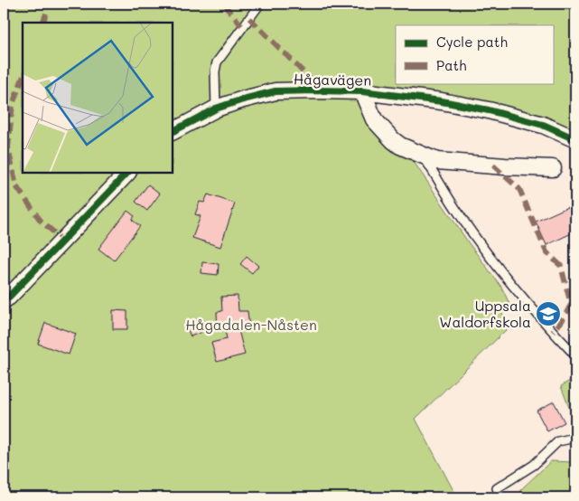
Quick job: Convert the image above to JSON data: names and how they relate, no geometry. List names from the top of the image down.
{
  "streets": {
    "street": ["Hågavägen"]
  },
  "parks": ["Hågadalen-Nåsten"],
  "places": {
    "school or university": ["Uppsala Waldorfskola"]
  },
  "legend": ["Cycle path", "Path"]
}
